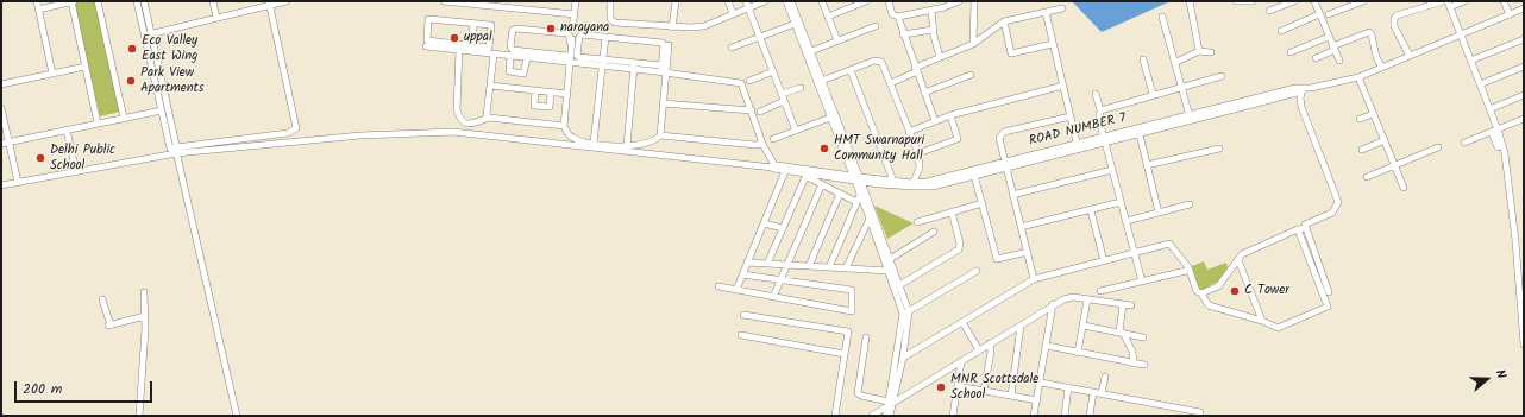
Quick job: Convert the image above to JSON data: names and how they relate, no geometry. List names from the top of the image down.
{
  "streets": {
    "street": ["ROAD NUMBER 7"]
  },
  "places": [
    "narayana",
    "uppal",
    "Eco Valley East Wing",
    "Park View Apartments",
    "HMT Swarnapuri Community Hall",
    "Delhi Public School",
    "C Tower",
    "MNR Scottsdale School"
  ],
  "scale_bar": "200 m",
  "north": "right"
}
